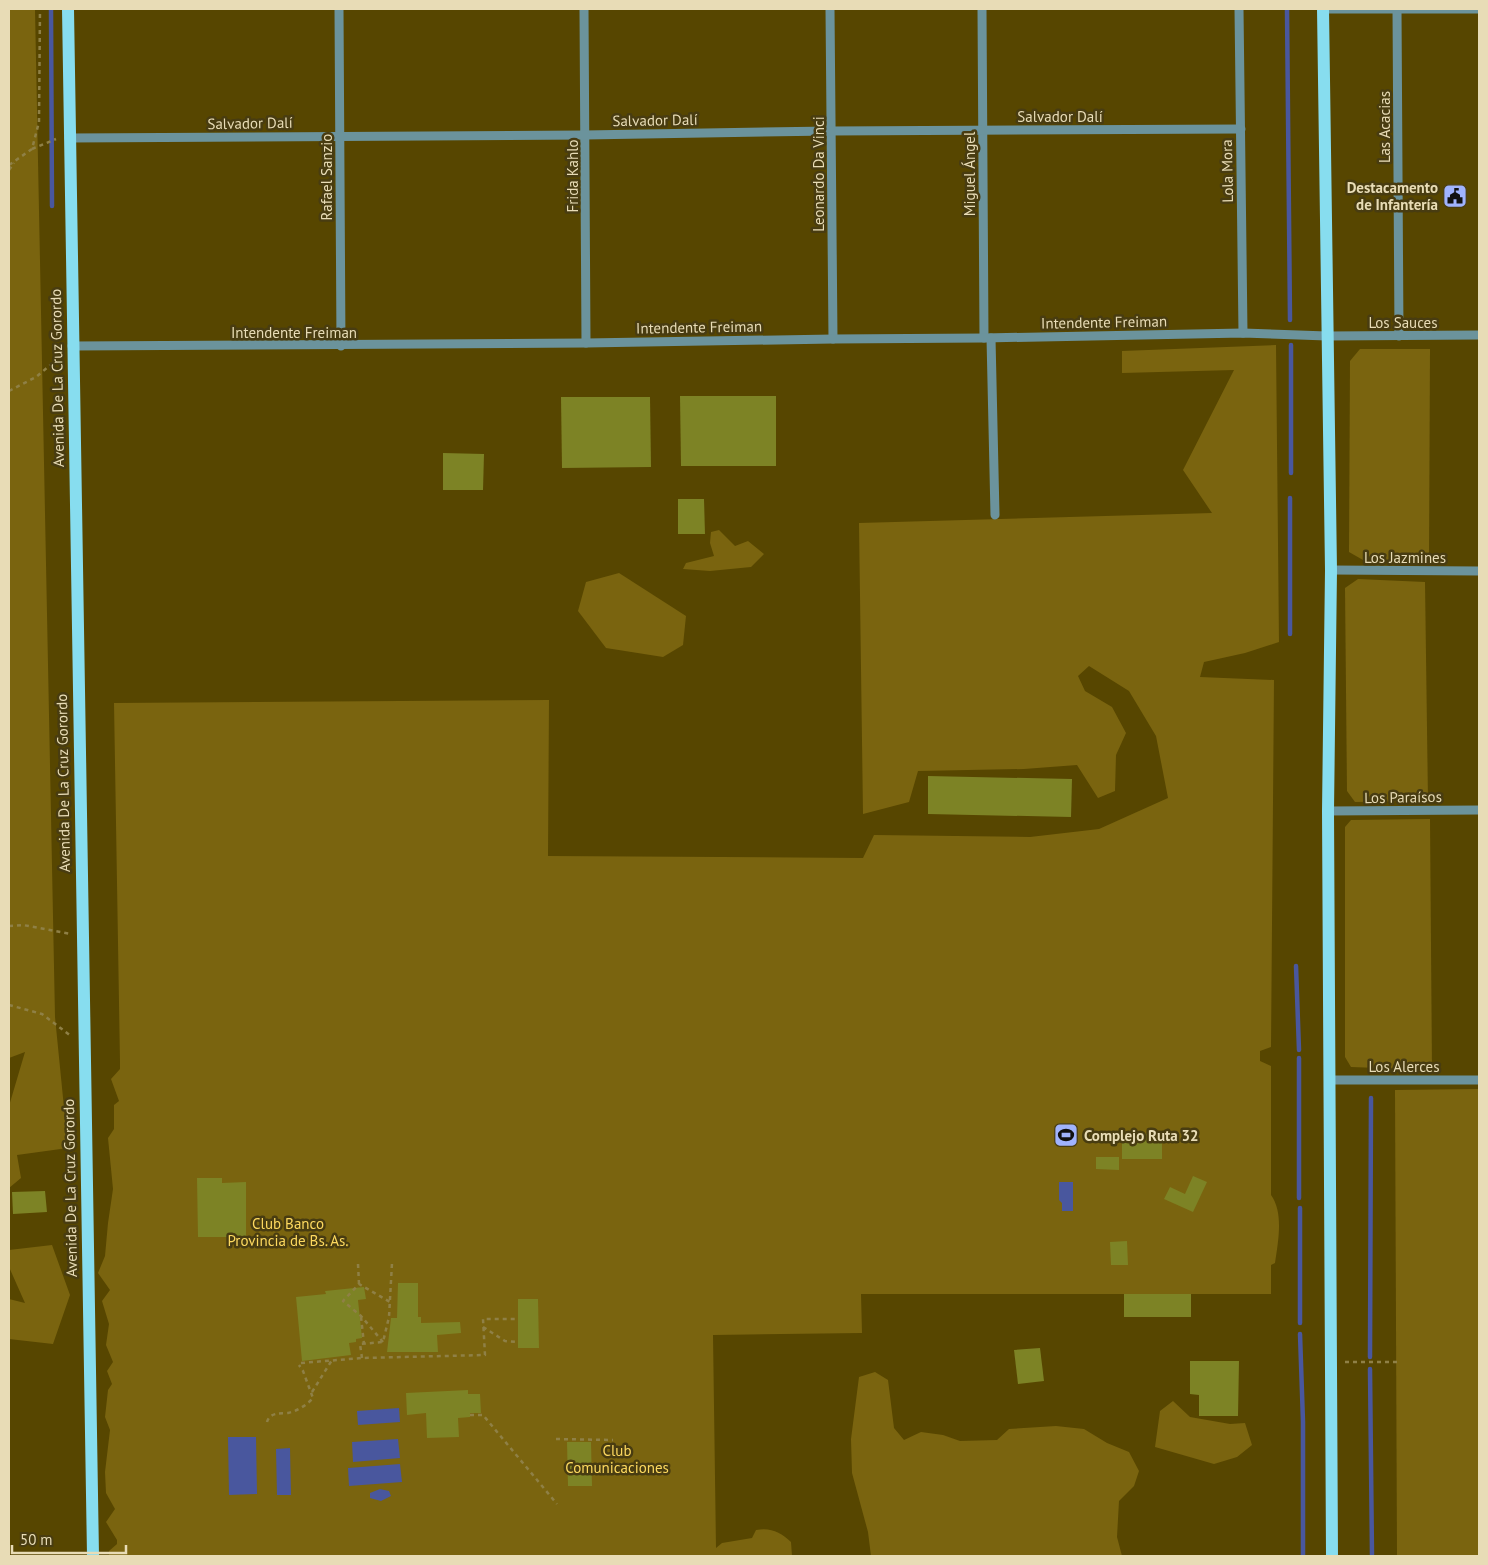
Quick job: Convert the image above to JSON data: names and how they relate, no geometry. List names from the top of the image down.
{
  "streets": {
    "main road": ["Avenida De La Cruz Gorordo"],
    "street": [
      "Salvador Dalí",
      "Las Acacias",
      "Lola Mora",
      "Leonardo Da Vinci",
      "Miguel Ángel",
      "Frida Kahlo",
      "Rafael Sanzio",
      "Intendente Freiman",
      "Los Sauces",
      "Los Jazmines",
      "Los Paraísos",
      "Los Alerces"
    ]
  },
  "crossings": [
    ["Salvador Dalí", "Lola Mora"],
    ["Salvador Dalí", "Leonardo Da Vinci"],
    ["Salvador Dalí", "Miguel Ángel"],
    ["Salvador Dalí", "Frida Kahlo"],
    ["Salvador Dalí", "Rafael Sanzio"],
    ["Salvador Dalí", "Avenida De La Cruz Gorordo"],
    ["Las Acacias", "Los Sauces"],
    ["Lola Mora", "Intendente Freiman"],
    ["Leonardo Da Vinci", "Intendente Freiman"],
    ["Miguel Ángel", "Intendente Freiman"],
    ["Frida Kahlo", "Intendente Freiman"],
    ["Rafael Sanzio", "Intendente Freiman"],
    ["Intendente Freiman", "Los Sauces"],
    ["Intendente Freiman", "Avenida De La Cruz Gorordo"]
  ],
  "parks": ["Club Banco Provincia de Bs. As.", "Club Comunicaciones"],
  "places": {
    "public building": ["Destacamento de Infantería"],
    "sports": ["Complejo Ruta 32"]
  },
  "scale_bar": "50 m"
}
